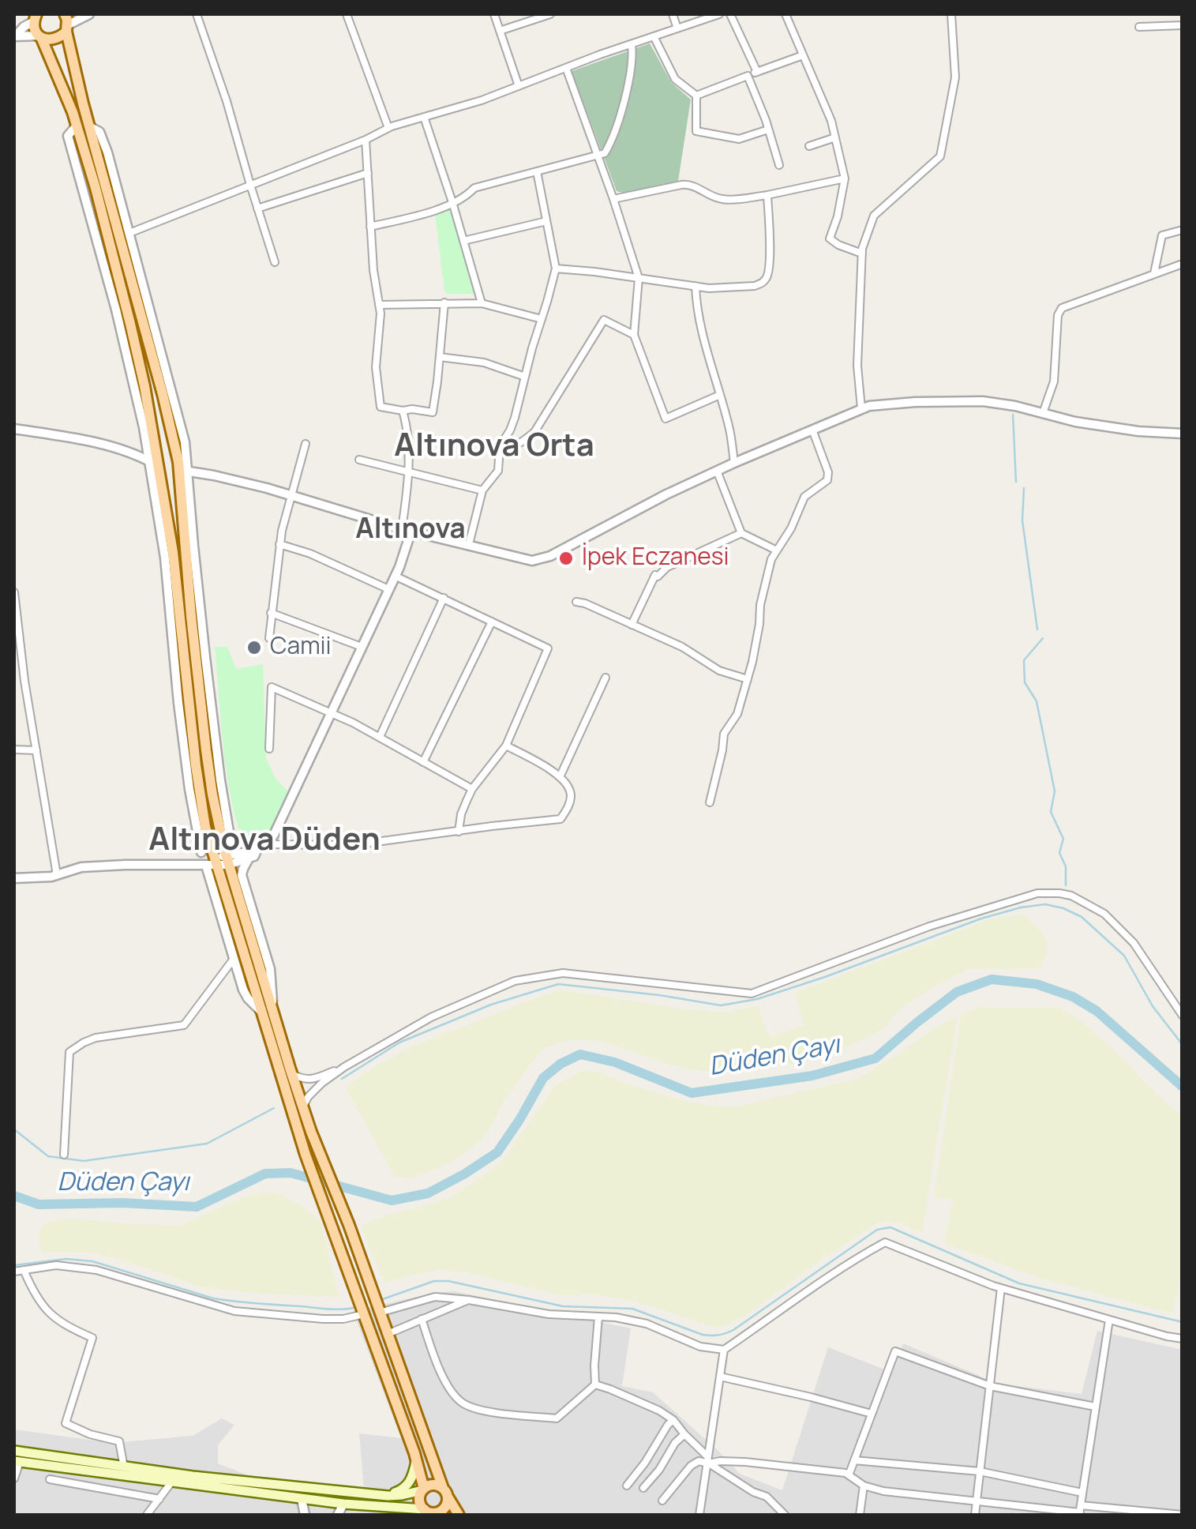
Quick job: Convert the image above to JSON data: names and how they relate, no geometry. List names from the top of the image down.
{
  "districts": ["Altınova Orta", "Altınova", "Altınova Düden"],
  "water": ["Düden Çayı"],
  "places": ["İpek Eczanesi", "Camii"]
}
